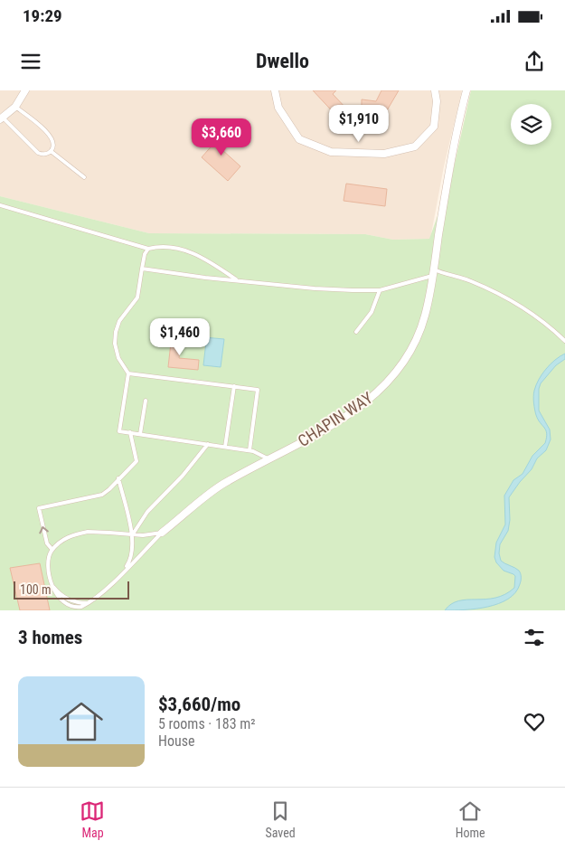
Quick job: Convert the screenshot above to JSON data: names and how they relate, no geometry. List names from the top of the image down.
{
  "streets": {
    "street": ["CHAPIN WAY"]
  },
  "scale_bar": "100 m",
  "page": {
    "status": "19:29",
    "header": "Dwello",
    "price": ["$1,910", "$3,660", "$1,460"],
    "scale": "100 m",
    "heading": "3 homes",
    "list": [
      {
        "name": "$3,660/mo",
        "note": "5 rooms · 183 m² · House"
      }
    ],
    "tabs": ["Map", "Saved", "Home"]
  }
}
